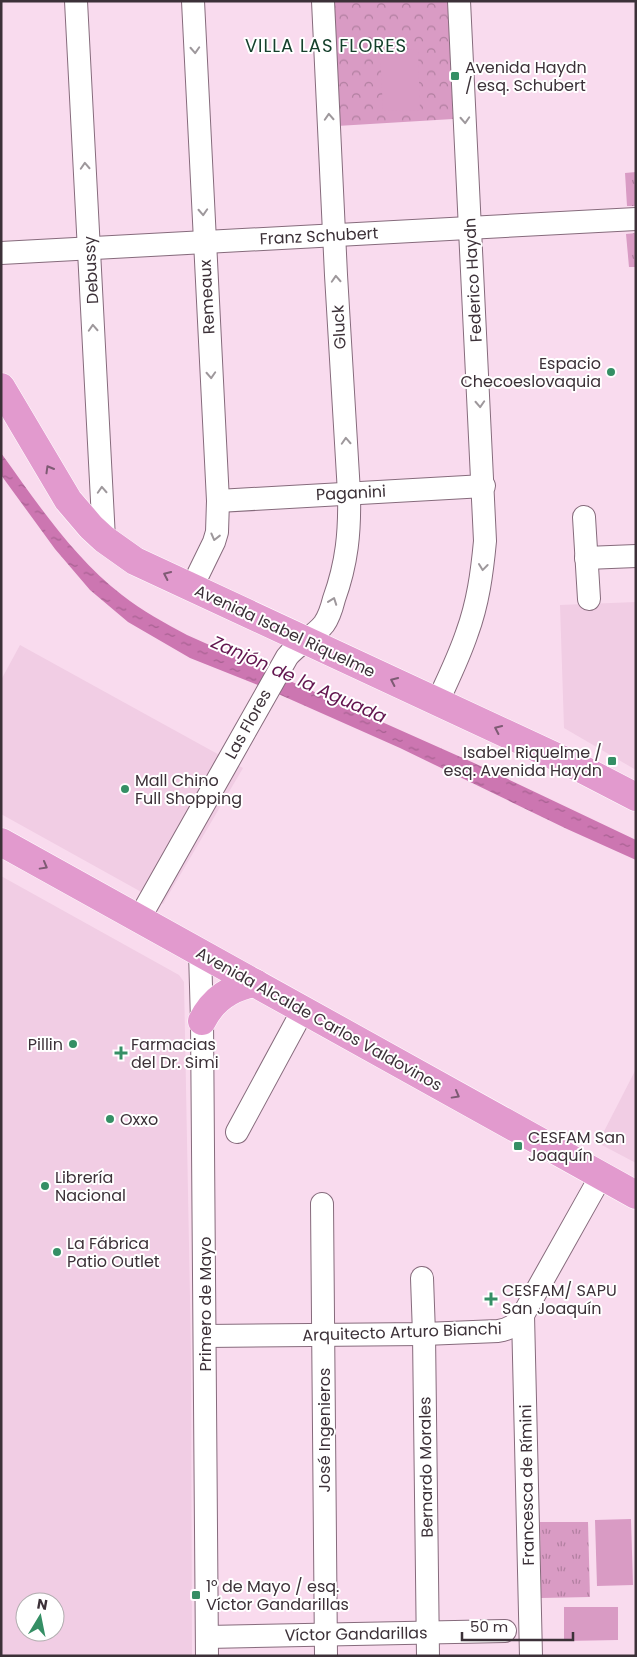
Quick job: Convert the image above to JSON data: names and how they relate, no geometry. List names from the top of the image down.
{
  "streets": {
    "main road": ["Avenida Isabel Riquelme", "Avenida Alcalde Carlos Valdovinos"],
    "street": [
      "Franz Schubert",
      "Debussy",
      "Federico Haydn",
      "Remeaux",
      "Gluck",
      "Paganini",
      "Las Flores",
      "Primero de Mayo",
      "Arquitecto Arturo Bianchi",
      "José Ingenieros",
      "Bernardo Morales",
      "Francesca de Rímini",
      "Víctor Gandarillas"
    ]
  },
  "crossings": [
    ["Franz Schubert", "Debussy"],
    ["Franz Schubert", "Federico Haydn"],
    ["Franz Schubert", "Remeaux"],
    ["Franz Schubert", "Gluck"],
    ["Debussy", "Avenida Isabel Riquelme"],
    ["Federico Haydn", "Paganini"],
    ["Federico Haydn", "Avenida Isabel Riquelme"],
    ["Remeaux", "Paganini"],
    ["Remeaux", "Avenida Isabel Riquelme"],
    ["Gluck", "Paganini"],
    ["Gluck", "Avenida Isabel Riquelme"],
    ["Gluck", "Las Flores"],
    ["Avenida Isabel Riquelme", "Las Flores"],
    ["Las Flores", "Avenida Alcalde Carlos Valdovinos"],
    ["Avenida Alcalde Carlos Valdovinos", "Primero de Mayo"],
    ["Avenida Alcalde Carlos Valdovinos", "Arquitecto Arturo Bianchi"],
    ["Primero de Mayo", "Arquitecto Arturo Bianchi"],
    ["Primero de Mayo", "Víctor Gandarillas"],
    ["Arquitecto Arturo Bianchi", "José Ingenieros"],
    ["Arquitecto Arturo Bianchi", "Bernardo Morales"],
    ["Arquitecto Arturo Bianchi", "Francesca de Rímini"],
    ["José Ingenieros", "Víctor Gandarillas"],
    ["Bernardo Morales", "Víctor Gandarillas"]
  ],
  "one_way": [
    "Debussy",
    "Federico Haydn",
    "Remeaux",
    "Gluck",
    "Avenida Isabel Riquelme",
    "Avenida Alcalde Carlos Valdovinos"
  ],
  "districts": ["VILLA LAS FLORES"],
  "water": ["Zanjón de la Aguada"],
  "places": {
    "transit": [
      "Avenida Haydn / esq. Schubert",
      "Isabel Riquelme / esq. Avenida Haydn",
      "CESFAM San Joaquín",
      "1° de Mayo / esq. Víctor Gandarillas"
    ],
    "other": [
      "Espacio Checoeslovaquia",
      "Mall Chino Full Shopping",
      "Pillin",
      "Oxxo",
      "Librería Nacional",
      "La Fábrica Patio Outlet"
    ],
    "health": ["Farmacias del Dr. Simi", "CESFAM/ SAPU San Joaquín"]
  },
  "scale_bar": "50 m",
  "north": "top"
}
